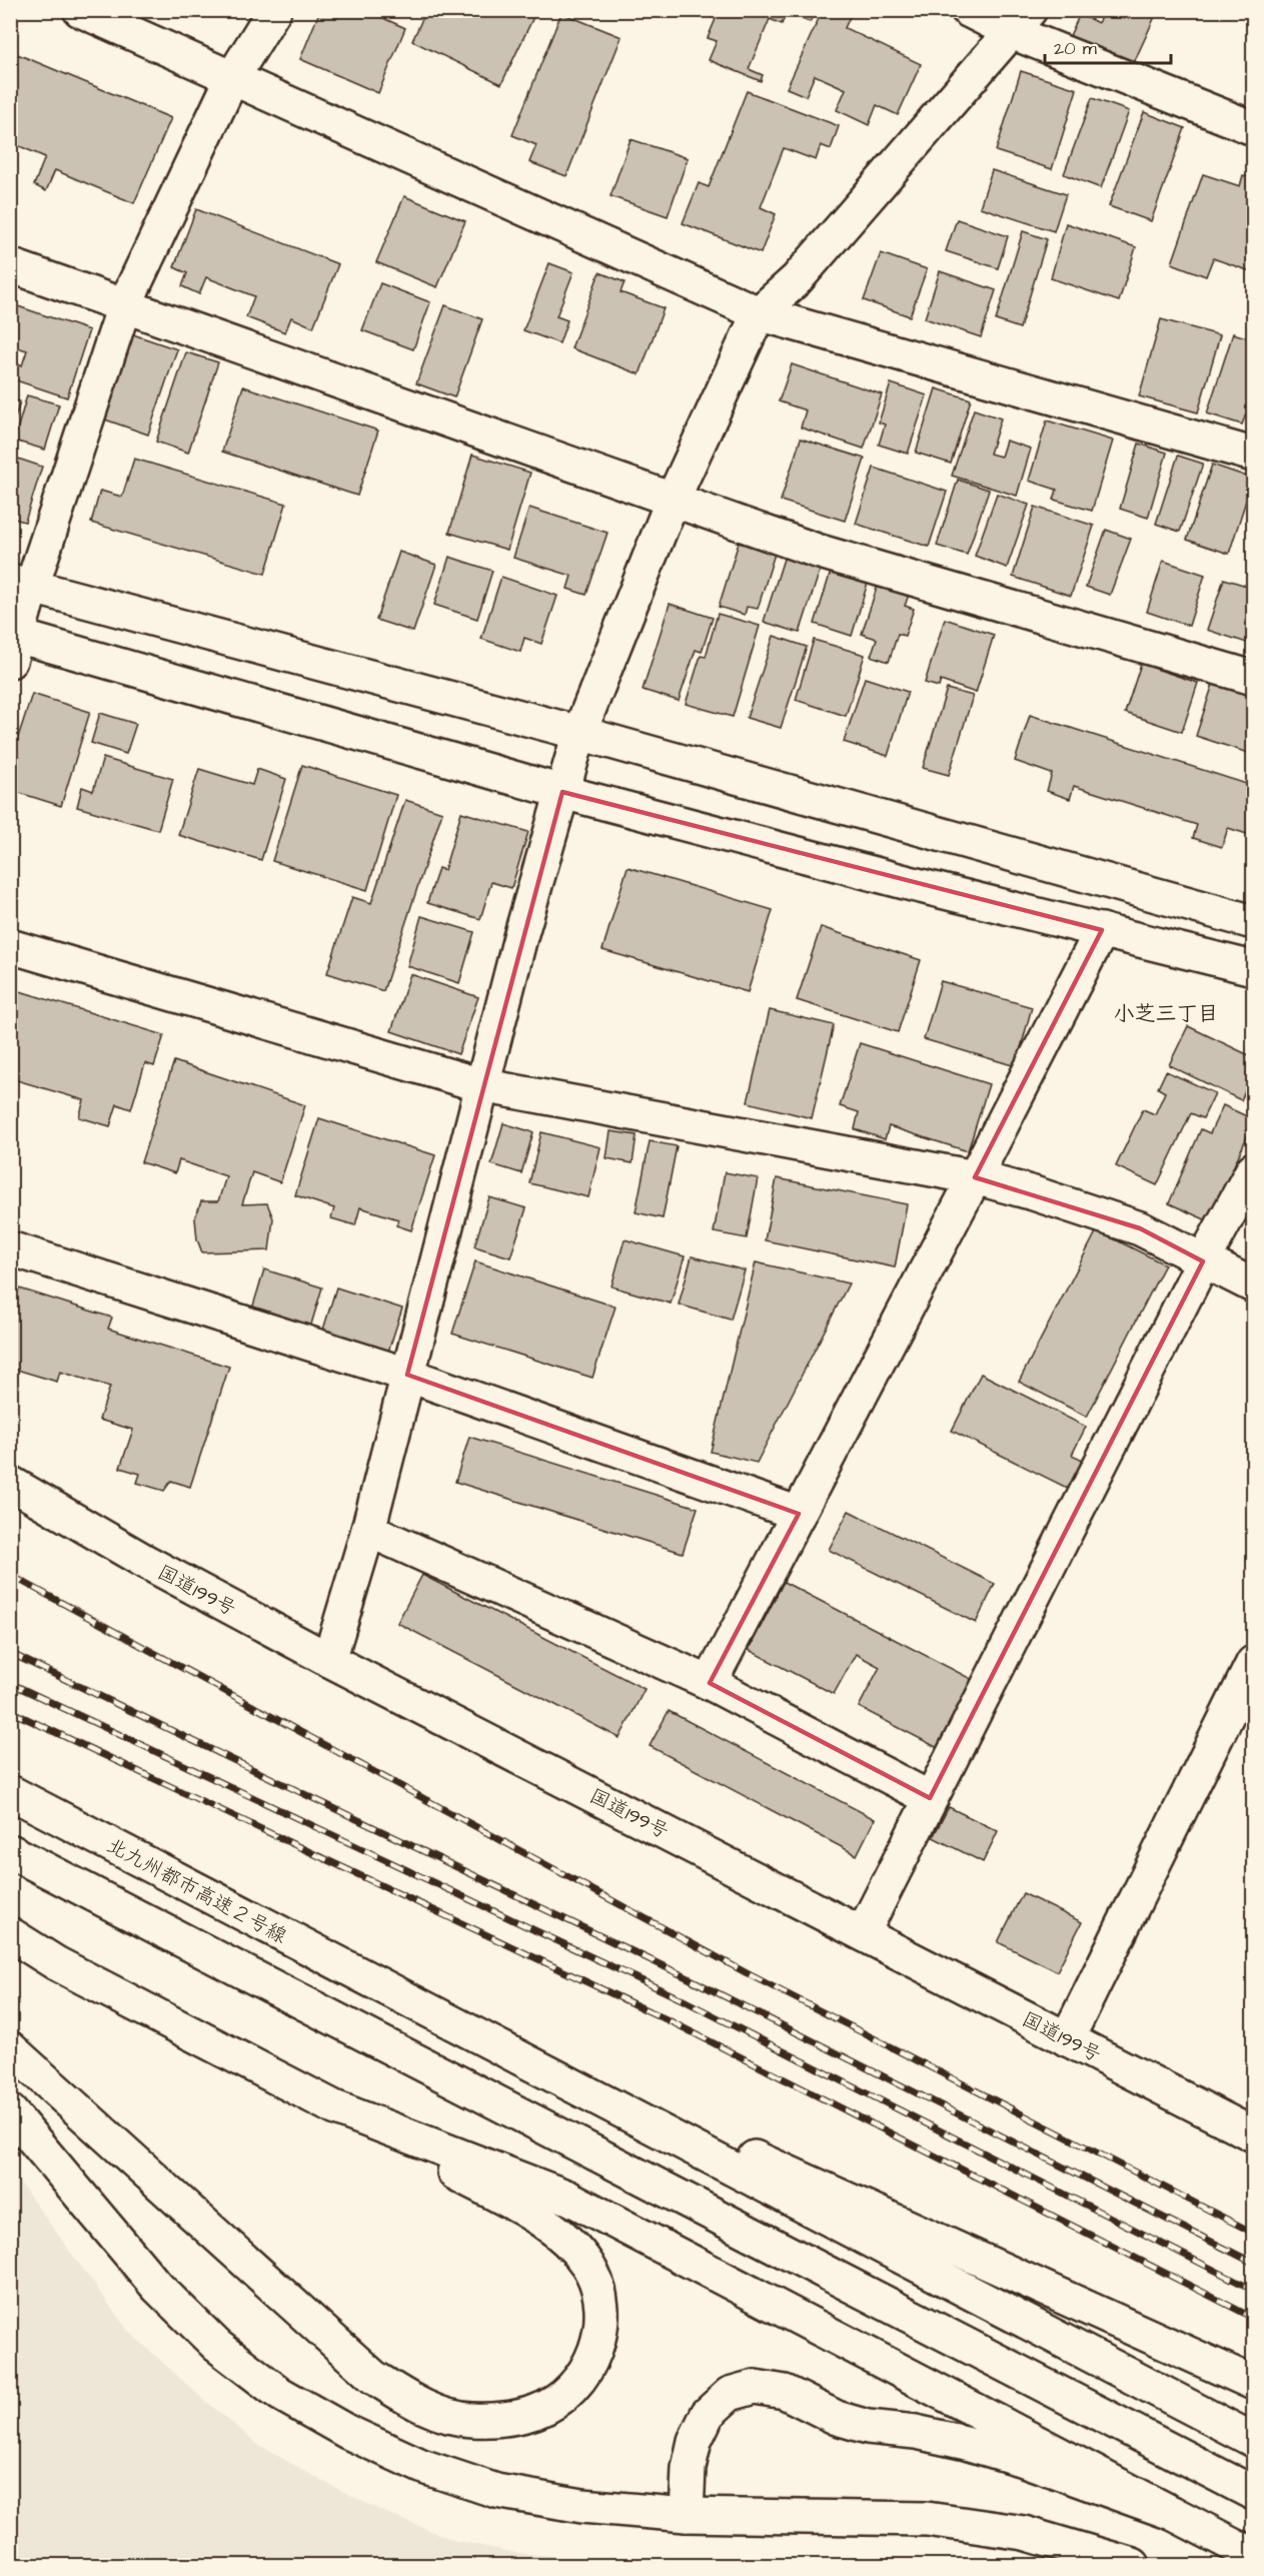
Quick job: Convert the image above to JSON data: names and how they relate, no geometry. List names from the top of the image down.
{
  "streets": {
    "main road": ["国道199号", "北九州都市高速２号線"]
  },
  "districts": ["小芝三丁目"],
  "scale_bar": "20 m"
}
